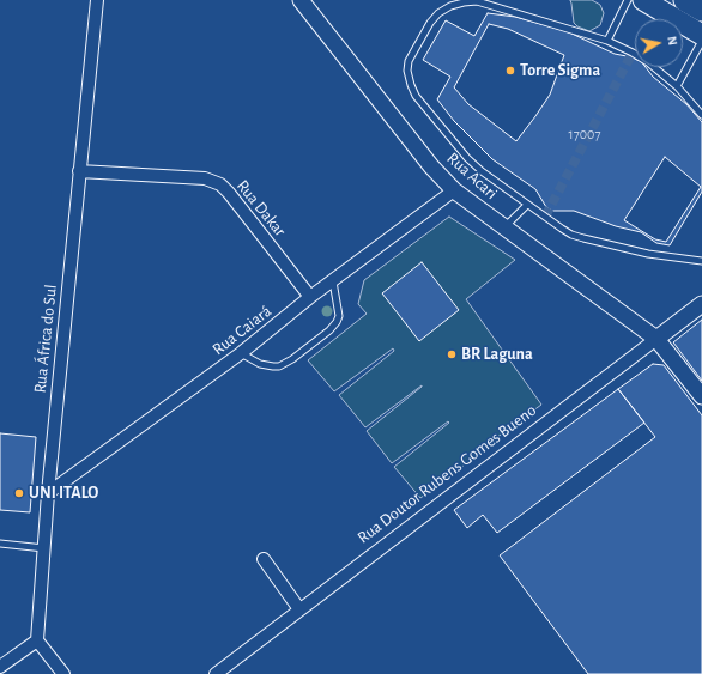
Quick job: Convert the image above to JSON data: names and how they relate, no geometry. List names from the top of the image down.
{
  "streets": {
    "street": [
      "Rua Acari",
      "Rua Dakar",
      "Rua Caiará",
      "Rua África do Sul",
      "Rua Doutor Rubens Gomes Bueno"
    ]
  },
  "crossings": [
    ["Rua Acari", "Rua Caiará"],
    ["Rua Acari", "Rua Doutor Rubens Gomes Bueno"],
    ["Rua Dakar", "Rua Caiará"],
    ["Rua Dakar", "Rua África do Sul"],
    ["Rua Caiará", "Rua África do Sul"]
  ],
  "places": ["Torre Sigma", "BR Laguna", "UNI ITALO"],
  "house_numbers": ["17007"],
  "north": "right"
}
